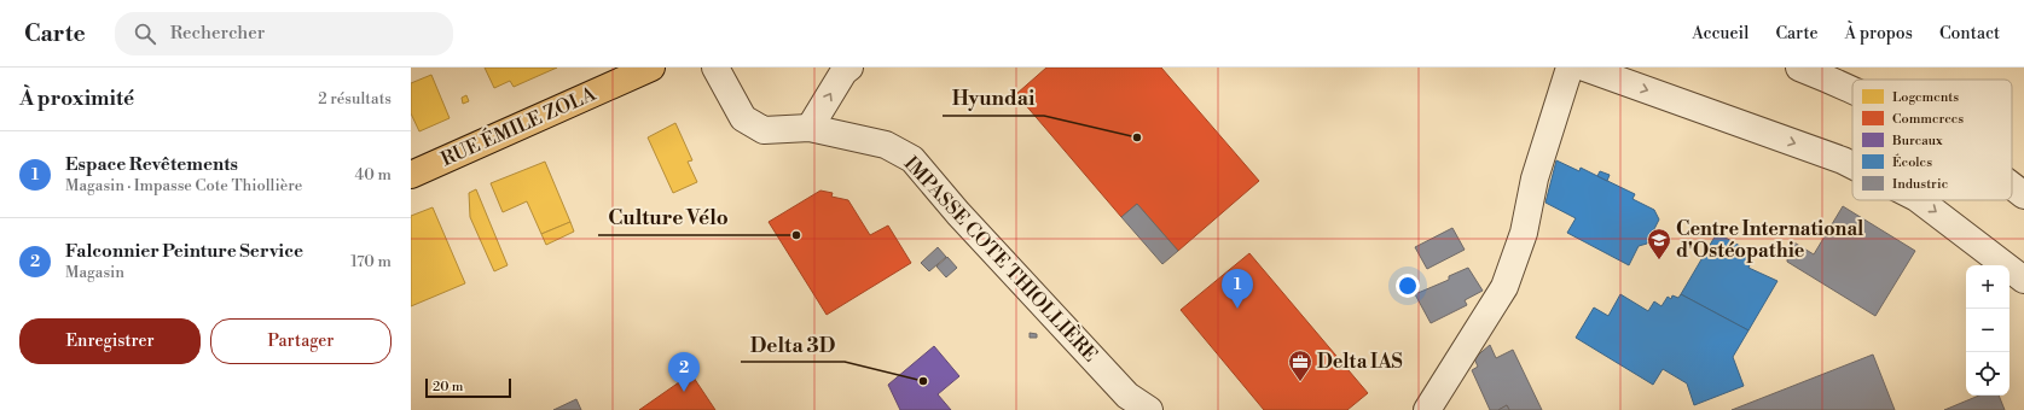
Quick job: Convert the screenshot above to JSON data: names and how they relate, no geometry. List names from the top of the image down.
{
  "streets": {
    "main road": ["RUE ÉMILE ZOLA"],
    "street": ["IMPASSE COTE THIOLLIÈRE"]
  },
  "places": {
    "other": ["Hyundai", "Culture Vélo", "Delta 3D"],
    "school or university": ["Centre International d'Ostéopathie"],
    "office": ["Delta IAS"]
  },
  "legend": [
    "Logements",
    "Commerces",
    "Bureaux",
    "Écoles",
    "Industrie"
  ],
  "scale_bar": "20 m",
  "page": {
    "header": "Carte",
    "search": "Rechercher",
    "nav": [
      "Accueil",
      "Carte",
      "À propos",
      "Contact"
    ],
    "heading": ["À proximité", "2 résultats"],
    "list": [
      {
        "mark": "1",
        "name": "Espace Revêtements",
        "note": "Magasin · Impasse Cote Thiollière",
        "value": "40 m"
      },
      {
        "mark": "2",
        "name": "Falconnier Peinture Service",
        "note": "Magasin",
        "value": "170 m"
      }
    ],
    "map_buttons": ["+", "−"],
    "pins": ["1", "2"],
    "buttons": ["Enregistrer", "Partager"],
    "scale": "20 m"
  }
}
